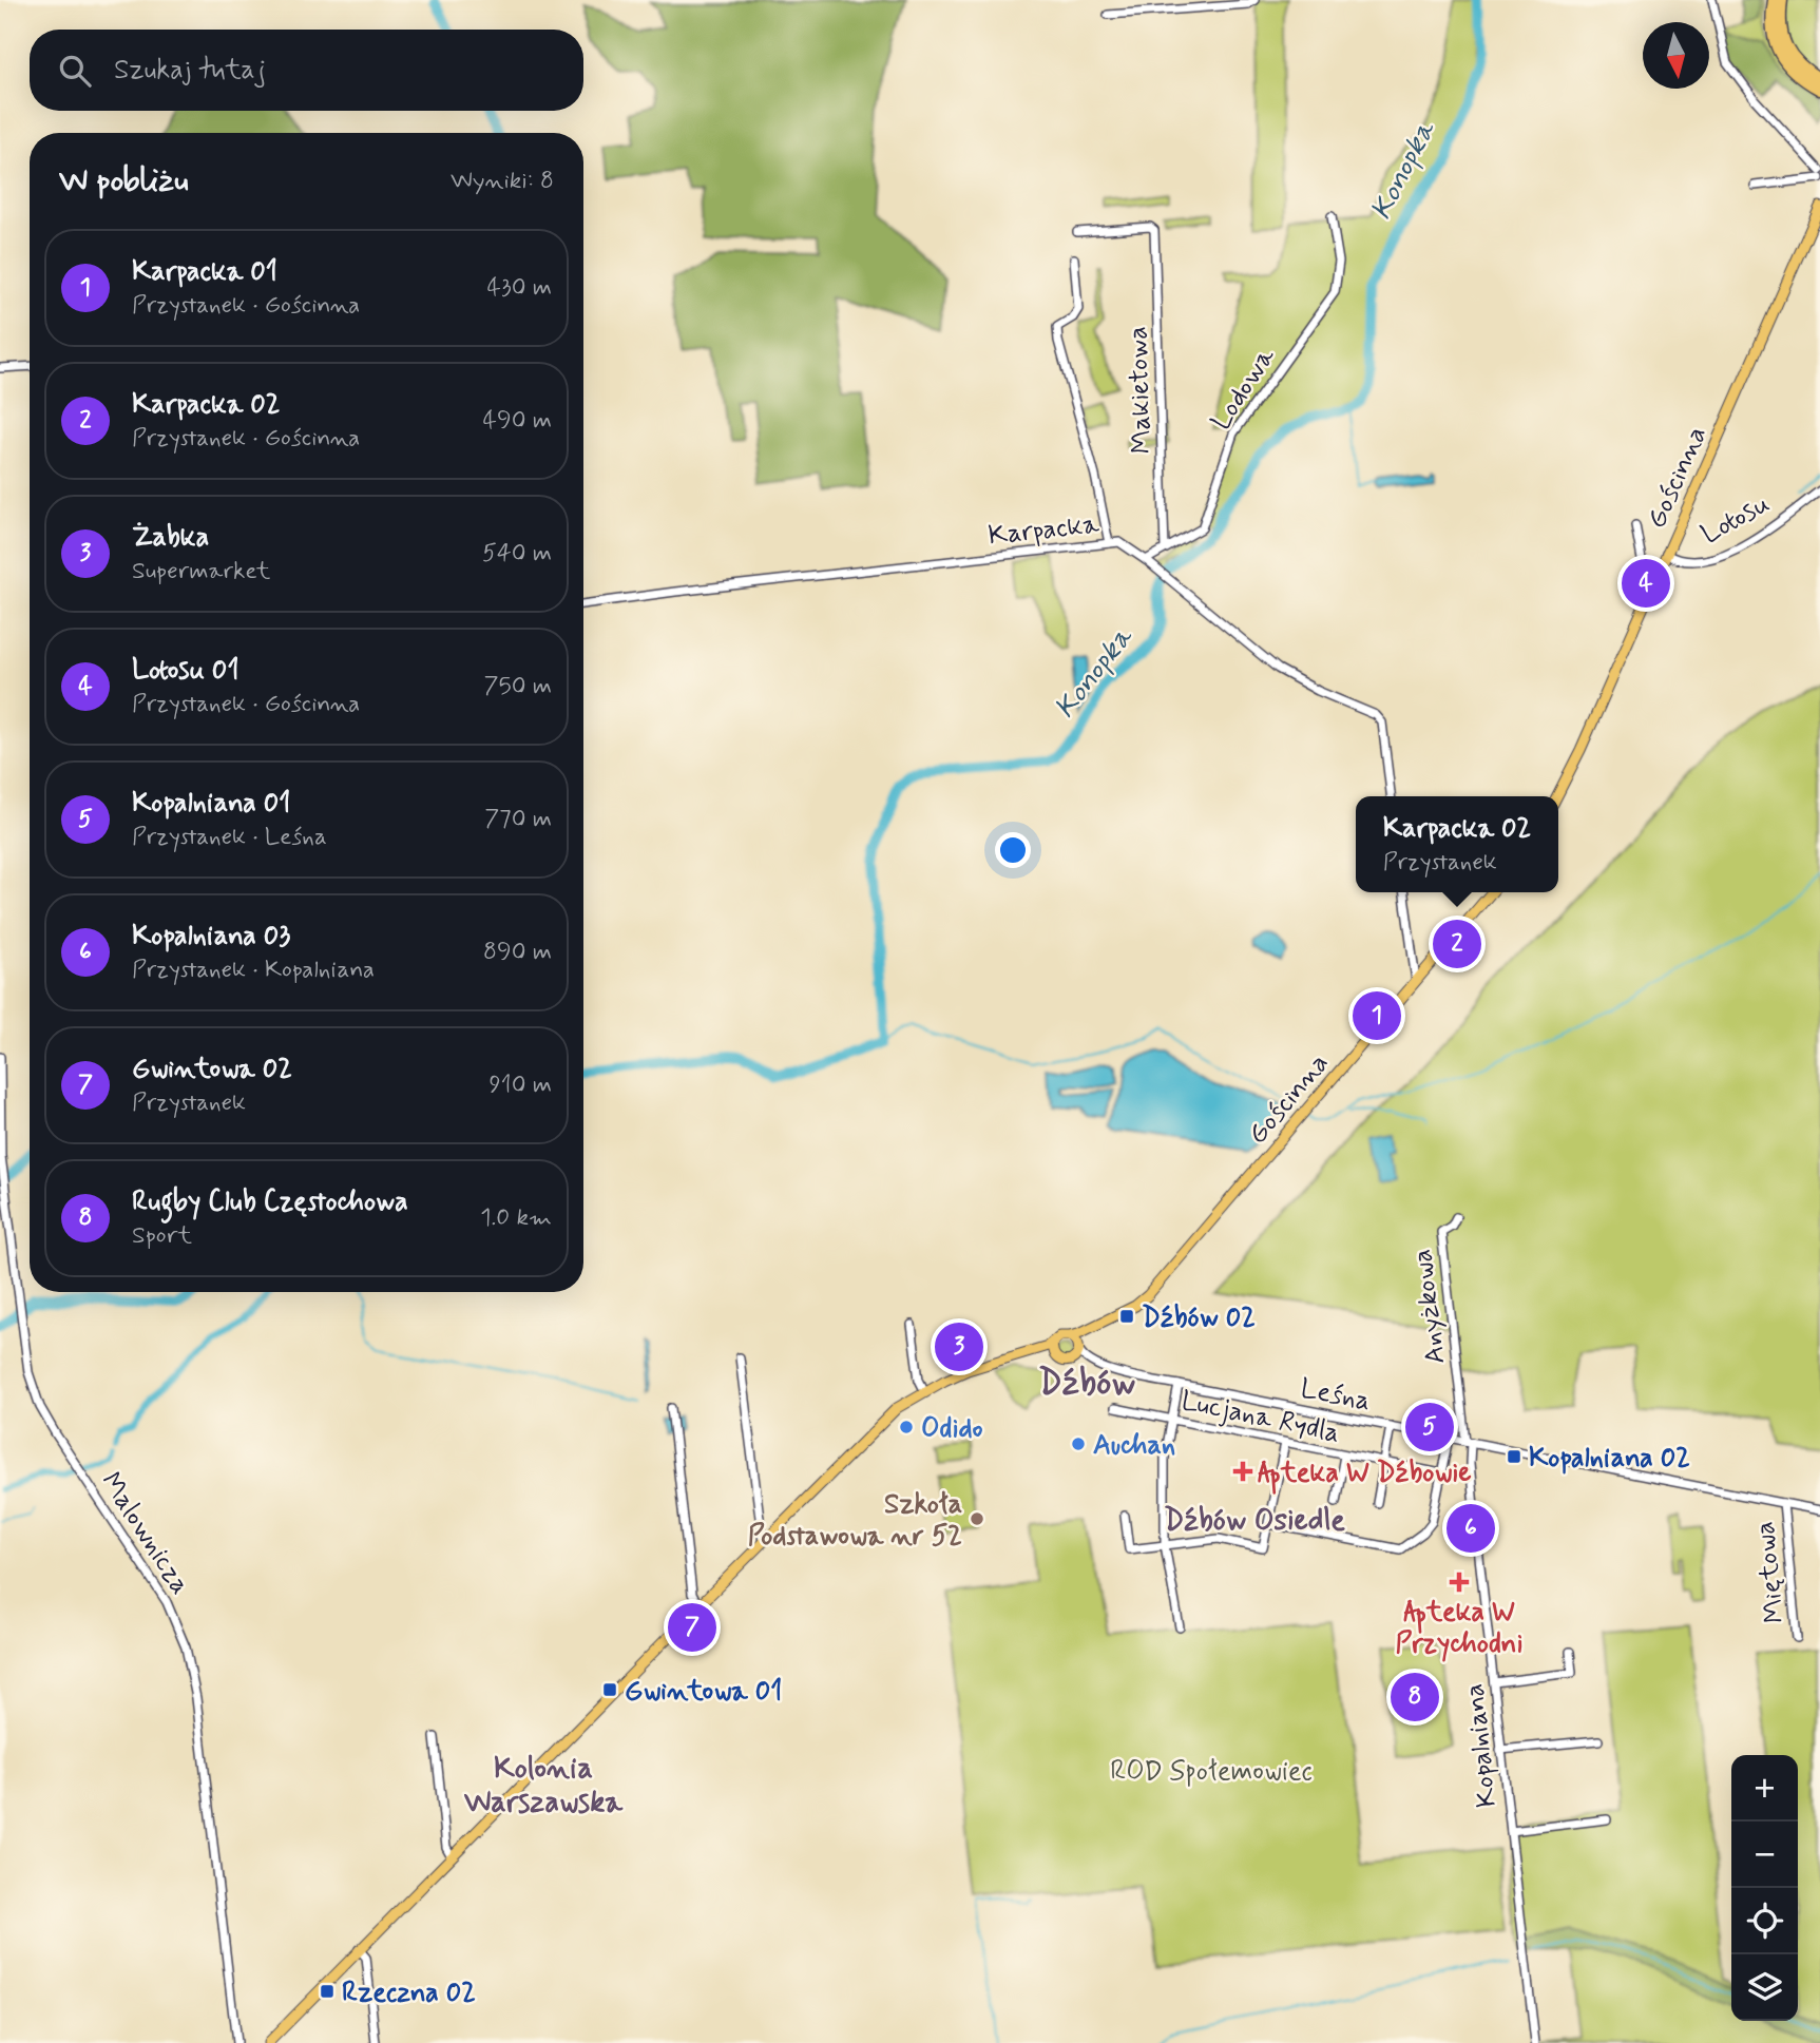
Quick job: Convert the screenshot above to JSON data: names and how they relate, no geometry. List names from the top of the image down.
{
  "streets": {
    "main road": ["Gościnna"],
    "street": [
      "Lodowa",
      "Makietowa",
      "Lotosu",
      "Karpacka",
      "Anyżkowa",
      "Leśna",
      "Lucjana Rydla",
      "Malownicza",
      "Miętowa",
      "Kopalniana"
    ]
  },
  "crossings": [
    ["Lodowa", "Makietowa"],
    ["Lodowa", "Karpacka"],
    ["Gościnna", "Lotosu"],
    ["Gościnna", "Leśna"],
    ["Anyżkowa", "Leśna"],
    ["Anyżkowa", "Kopalniana"],
    ["Leśna", "Miętowa"],
    ["Leśna", "Kopalniana"]
  ],
  "districts": ["Dźbów", "Dźbów Osiedle", "Kolonia Warszawska"],
  "water": ["Konopka"],
  "parks": ["ROD Społemowiec"],
  "places": {
    "transit": [
      "Dźbów 02",
      "Kopalniana 02",
      "Gwintowa 01",
      "Rzeczna 02"
    ],
    "other": ["Odido", "Auchan", "Szkoła Podstawowa nr 52"],
    "health": ["Apteka W Dźbowie", "Apteka W Przychodni"]
  },
  "north": "bottom",
  "page": {
    "search": "Szukaj tutaj",
    "heading": ["W pobliżu", "Wyniki: 8"],
    "list": [
      {
        "mark": "1",
        "name": "Karpacka 01",
        "note": "Przystanek · Gościnna",
        "value": "430 m"
      },
      {
        "mark": "2",
        "name": "Karpacka 02",
        "note": "Przystanek · Gościnna",
        "value": "490 m"
      },
      {
        "mark": "3",
        "name": "Żabka",
        "note": "Supermarket",
        "value": "540 m"
      },
      {
        "mark": "4",
        "name": "Lotosu 01",
        "note": "Przystanek · Gościnna",
        "value": "750 m"
      },
      {
        "mark": "5",
        "name": "Kopalniana 01",
        "note": "Przystanek · Leśna",
        "value": "770 m"
      },
      {
        "mark": "6",
        "name": "Kopalniana 03",
        "note": "Przystanek · Kopalniana",
        "value": "890 m"
      },
      {
        "mark": "7",
        "name": "Gwintowa 02",
        "note": "Przystanek",
        "value": "910 m"
      },
      {
        "mark": "8",
        "name": "Rugby Club Częstochowa",
        "note": "Sport",
        "value": "1.0 km"
      }
    ],
    "pins": [
      "4",
      "2",
      "1",
      "3",
      "5",
      "6",
      "7",
      "8"
    ],
    "popup": ["Karpacka 02", "Przystanek"],
    "map_buttons": ["+", "−"]
  }
}
